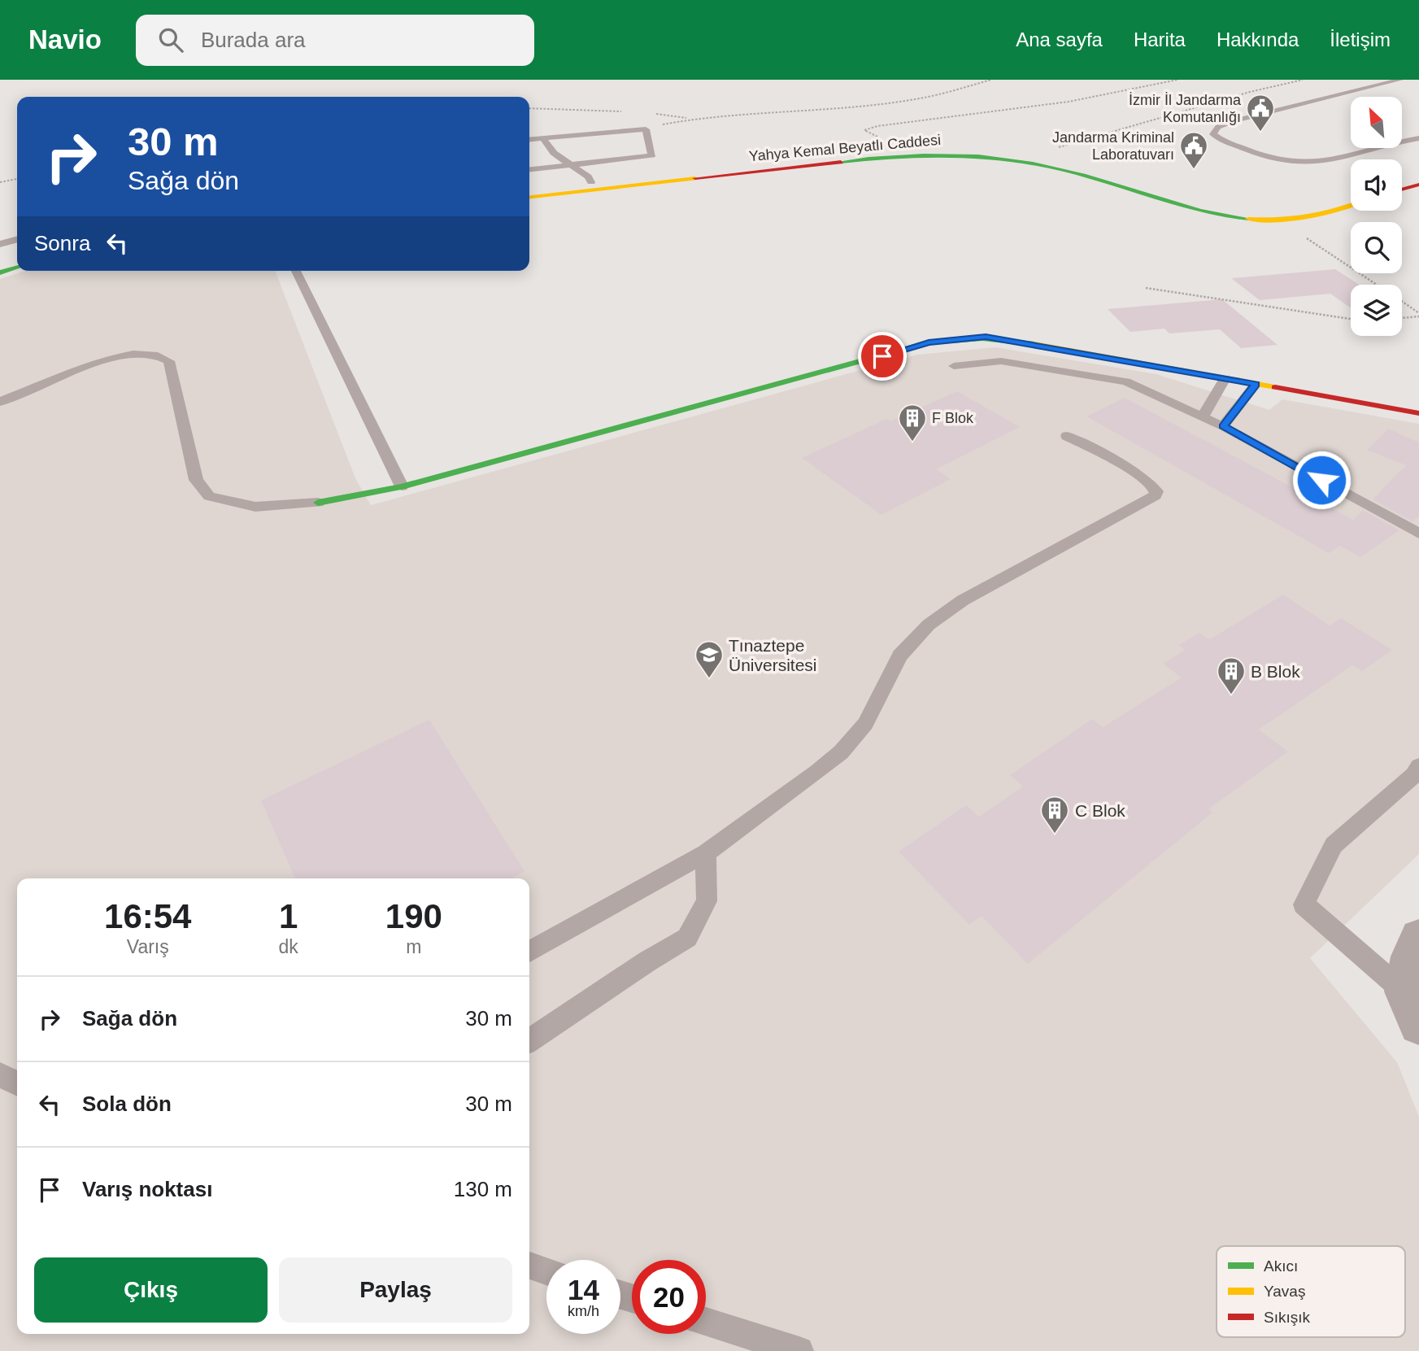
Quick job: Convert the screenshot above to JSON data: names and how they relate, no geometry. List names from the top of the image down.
{
  "streets": {
    "main road": ["Yahya Kemal Beyatlı Caddesi"]
  },
  "places": {
    "public building": ["İzmir İl Jandarma Komutanlığı", "Jandarma Kriminal Laboratuvarı"],
    "building": ["F Blok", "B Blok", "C Blok"],
    "school or university": ["Tınaztepe Üniversitesi"]
  },
  "legend": ["Akıcı", "Yavaş", "Sıkışık"],
  "north": "top left",
  "page": {
    "header": "Navio",
    "search": "Burada ara",
    "nav": [
      "Ana sayfa",
      "Harita",
      "Hakkında",
      "İletişim"
    ],
    "turn": ["30 m", "Sağa dön"],
    "then": "Sonra",
    "eta": [
      "16:54",
      "Varış",
      "1",
      "dk",
      "190",
      "m"
    ],
    "list": [
      {
        "name": "Sağa dön",
        "value": "30 m"
      },
      {
        "name": "Sola dön",
        "value": "30 m"
      },
      {
        "name": "Varış noktası",
        "value": "130 m"
      }
    ],
    "buttons": ["Çıkış", "Paylaş"],
    "speed": "14 km/h",
    "limit": "20"
  }
}
